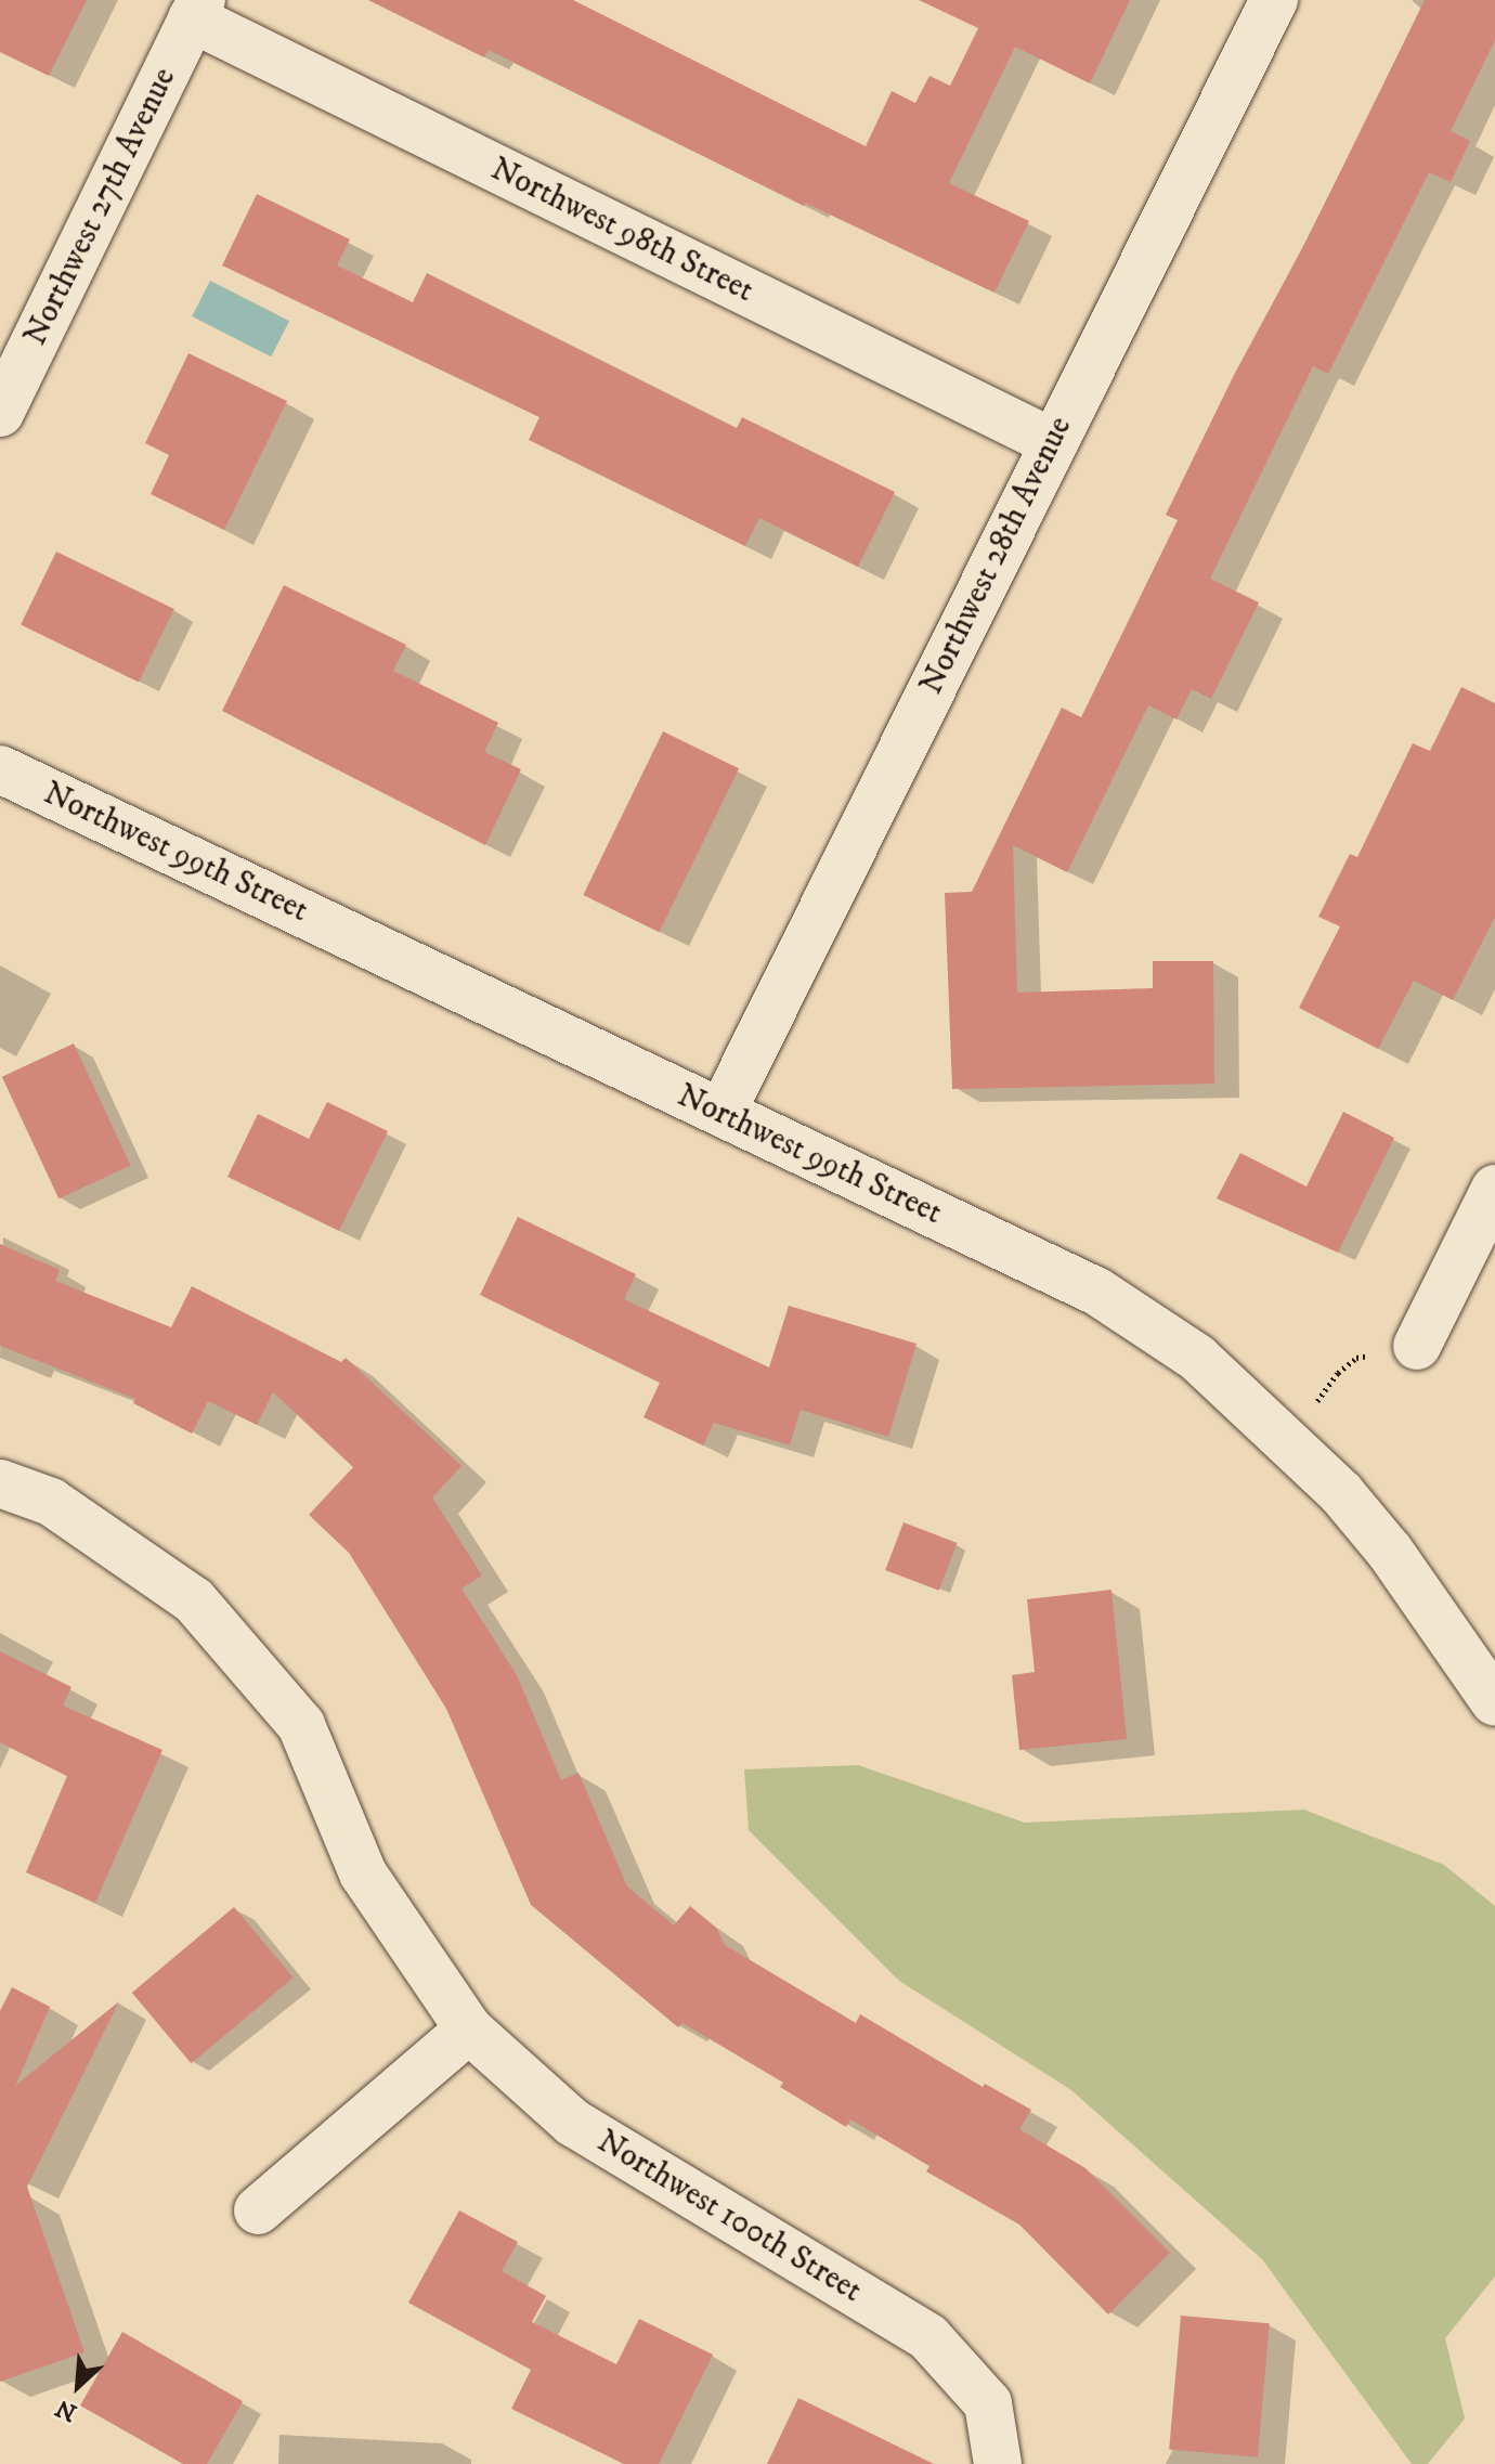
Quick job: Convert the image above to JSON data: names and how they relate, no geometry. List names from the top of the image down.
{
  "streets": {
    "street": [
      "Northwest 27th Avenue",
      "Northwest 98th Street",
      "Northwest 28th Avenue",
      "Northwest 99th Street",
      "Northwest 100th Street"
    ]
  },
  "crossings": [
    ["Northwest 27th Avenue", "Northwest 98th Street"],
    ["Northwest 98th Street", "Northwest 28th Avenue"],
    ["Northwest 28th Avenue", "Northwest 99th Street"]
  ],
  "north": "bottom left"
}
